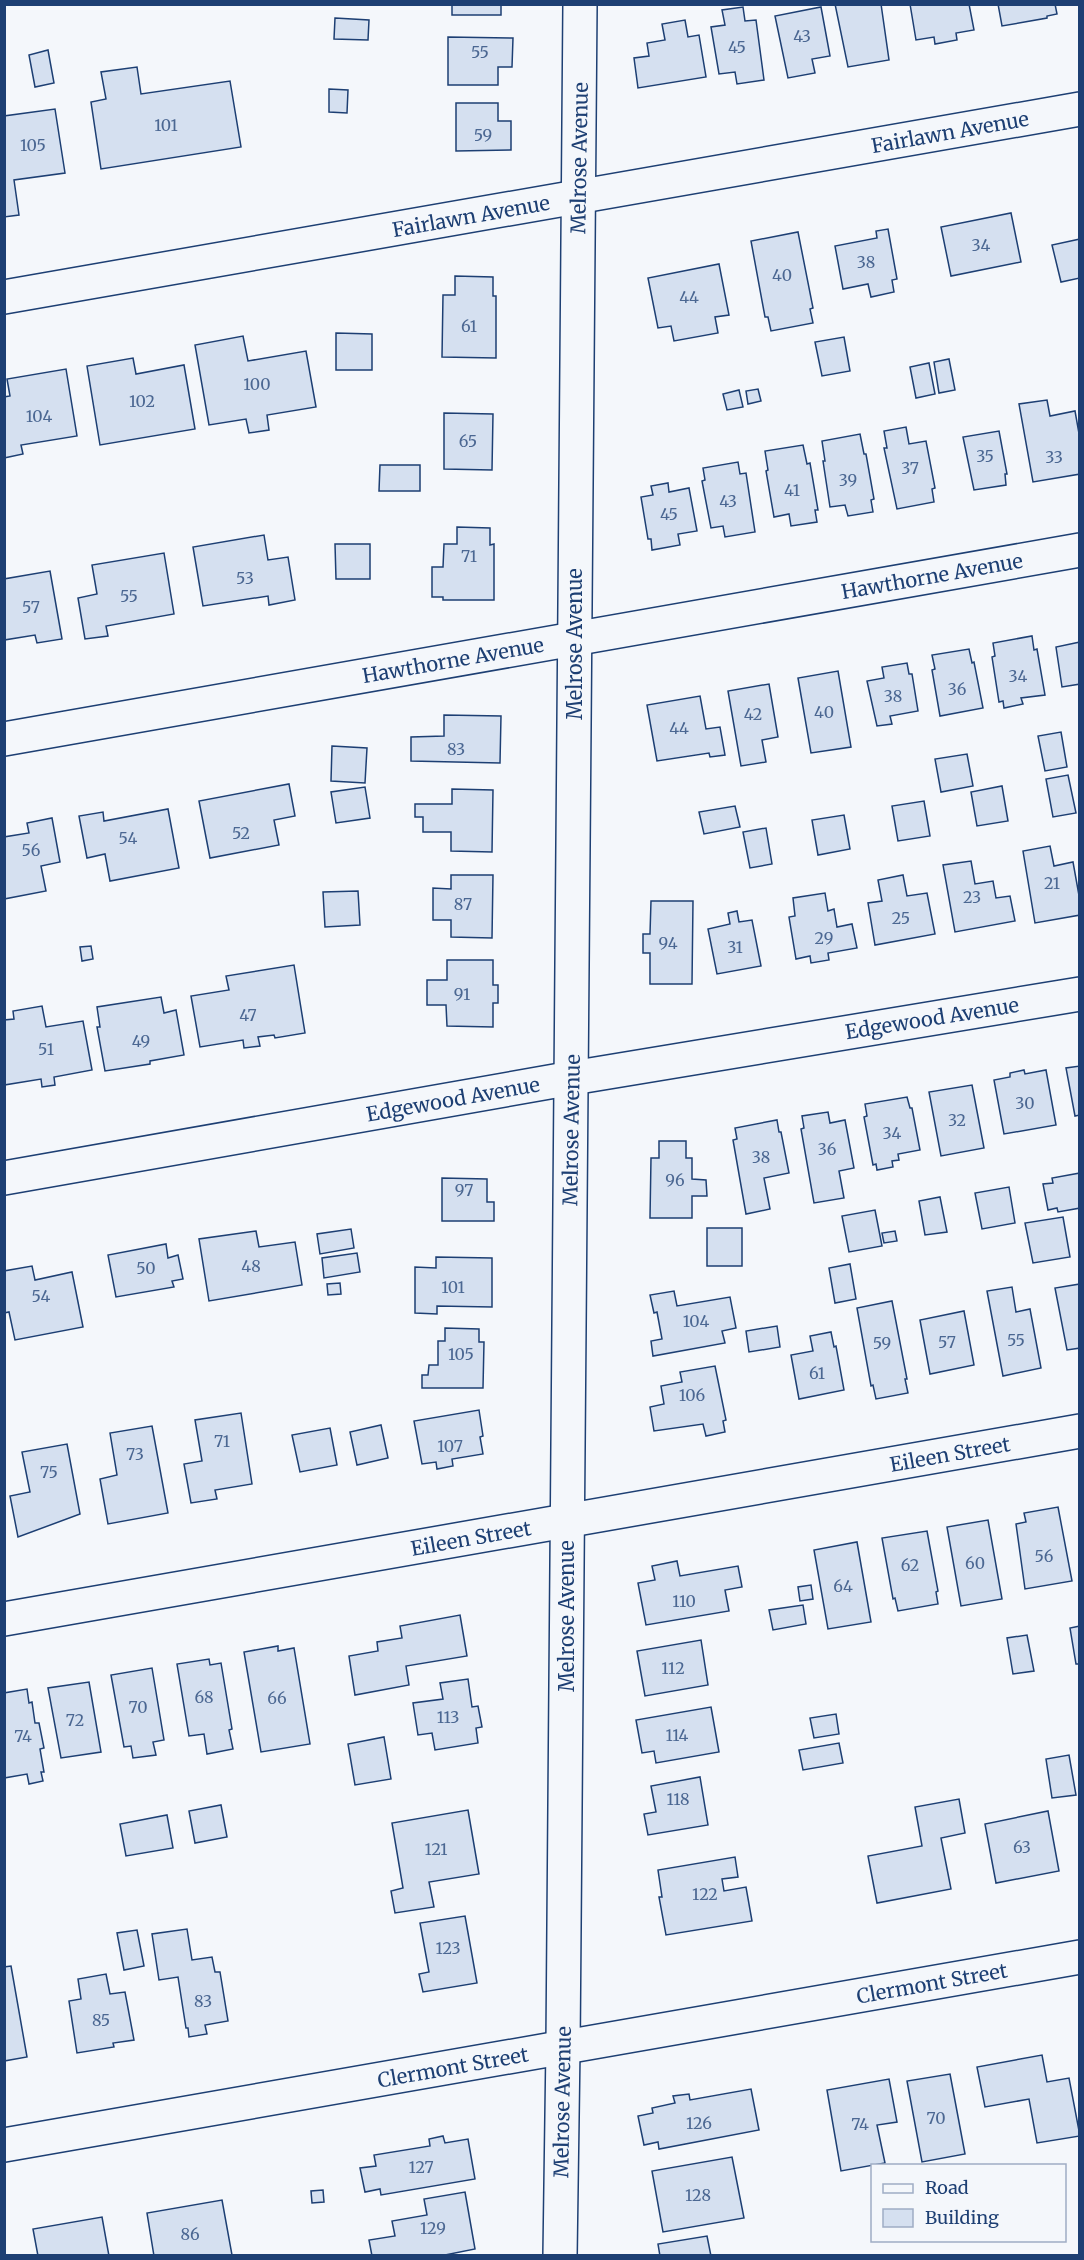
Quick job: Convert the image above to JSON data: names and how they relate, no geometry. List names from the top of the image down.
{
  "streets": {
    "street": [
      "Fairlawn Avenue",
      "Melrose Avenue",
      "Hawthorne Avenue",
      "Edgewood Avenue",
      "Eileen Street",
      "Clermont Street"
    ]
  },
  "crossings": [
    ["Fairlawn Avenue", "Melrose Avenue"],
    ["Melrose Avenue", "Hawthorne Avenue"],
    ["Melrose Avenue", "Edgewood Avenue"],
    ["Melrose Avenue", "Eileen Street"],
    ["Melrose Avenue", "Clermont Street"]
  ],
  "house_numbers": [
    "43",
    "45",
    "55",
    "101",
    "59",
    "105",
    "34",
    "38",
    "40",
    "44",
    "61",
    "100",
    "102",
    "104",
    "65",
    "35",
    "33",
    "37",
    "39",
    "41",
    "43",
    "45",
    "71",
    "53",
    "55",
    "57",
    "34",
    "36",
    "38",
    "40",
    "42",
    "44",
    "83",
    "52",
    "54",
    "56",
    "21",
    "23",
    "87",
    "25",
    "29",
    "94",
    "31",
    "91",
    "47",
    "49",
    "51",
    "30",
    "32",
    "34",
    "36",
    "38",
    "96",
    "97",
    "48",
    "50",
    "101",
    "54",
    "104",
    "55",
    "57",
    "59",
    "105",
    "61",
    "106",
    "71",
    "107",
    "73",
    "75",
    "56",
    "60",
    "62",
    "64",
    "110",
    "112",
    "68",
    "66",
    "70",
    "113",
    "72",
    "114",
    "74",
    "118",
    "63",
    "121",
    "122",
    "123",
    "83",
    "85",
    "70",
    "126",
    "74",
    "127",
    "128",
    "129",
    "86"
  ],
  "legend": ["Road", "Building"]
}
